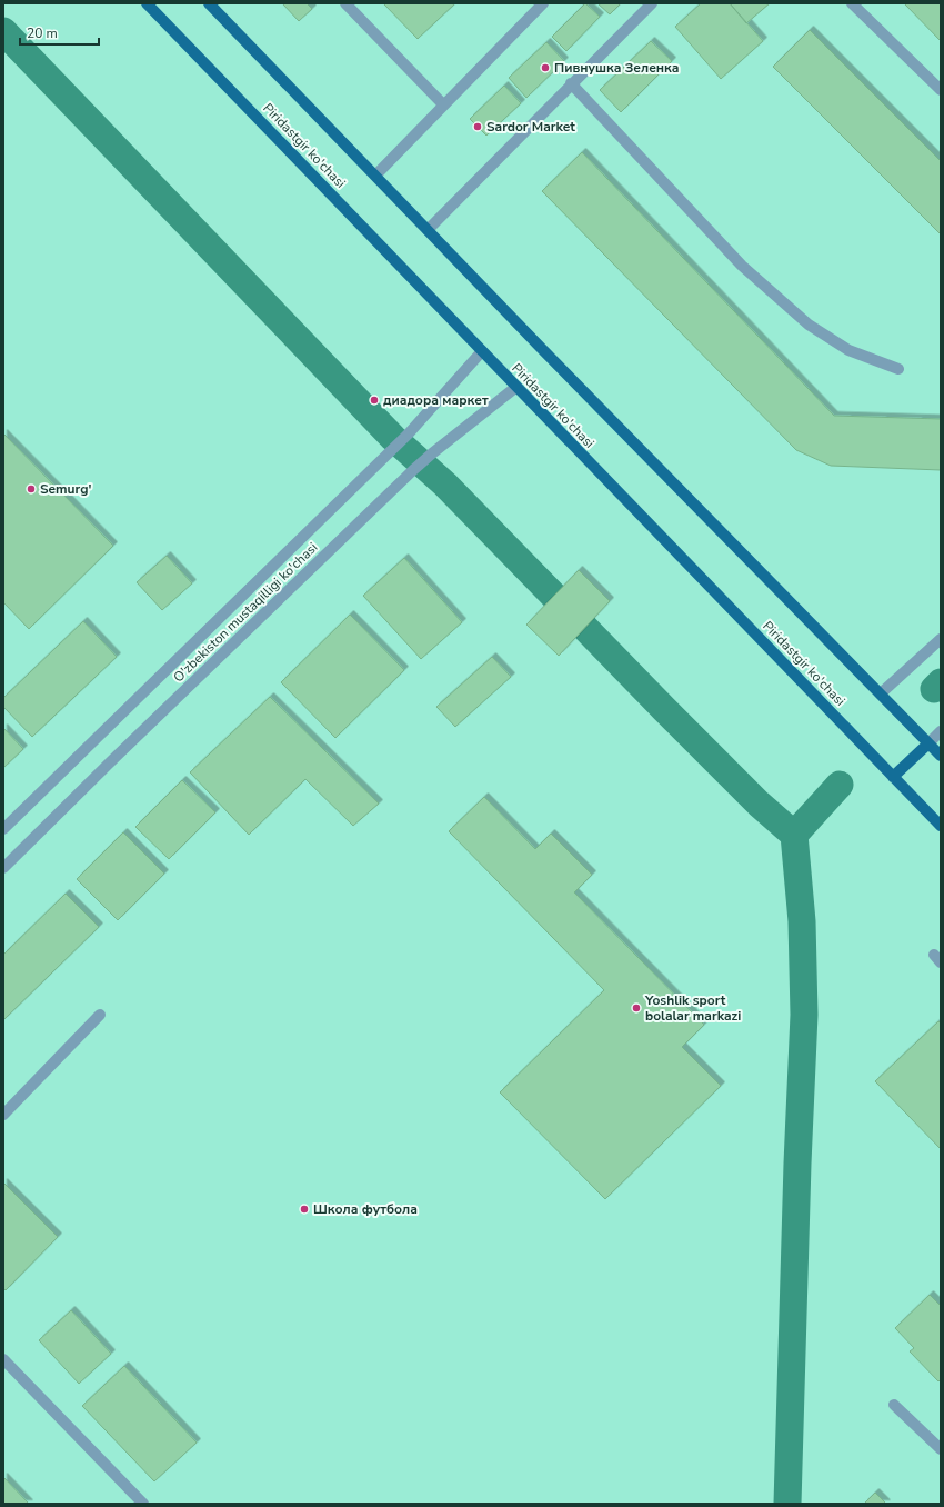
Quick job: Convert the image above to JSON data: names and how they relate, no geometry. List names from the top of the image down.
{
  "streets": {
    "main road": ["Piridastgir ko'chasi"],
    "street": ["O'zbekiston mustaqilligi ko'chasi"]
  },
  "crossings": [
    ["Piridastgir ko'chasi", "O'zbekiston mustaqilligi ko'chasi"]
  ],
  "places": [
    "Пивнушка Зеленка",
    "Sardor Market",
    "диадора маркет",
    "Semurg'",
    "Yoshlik sport bolalar markazi",
    "Школа футбола"
  ],
  "scale_bar": "20 m"
}
